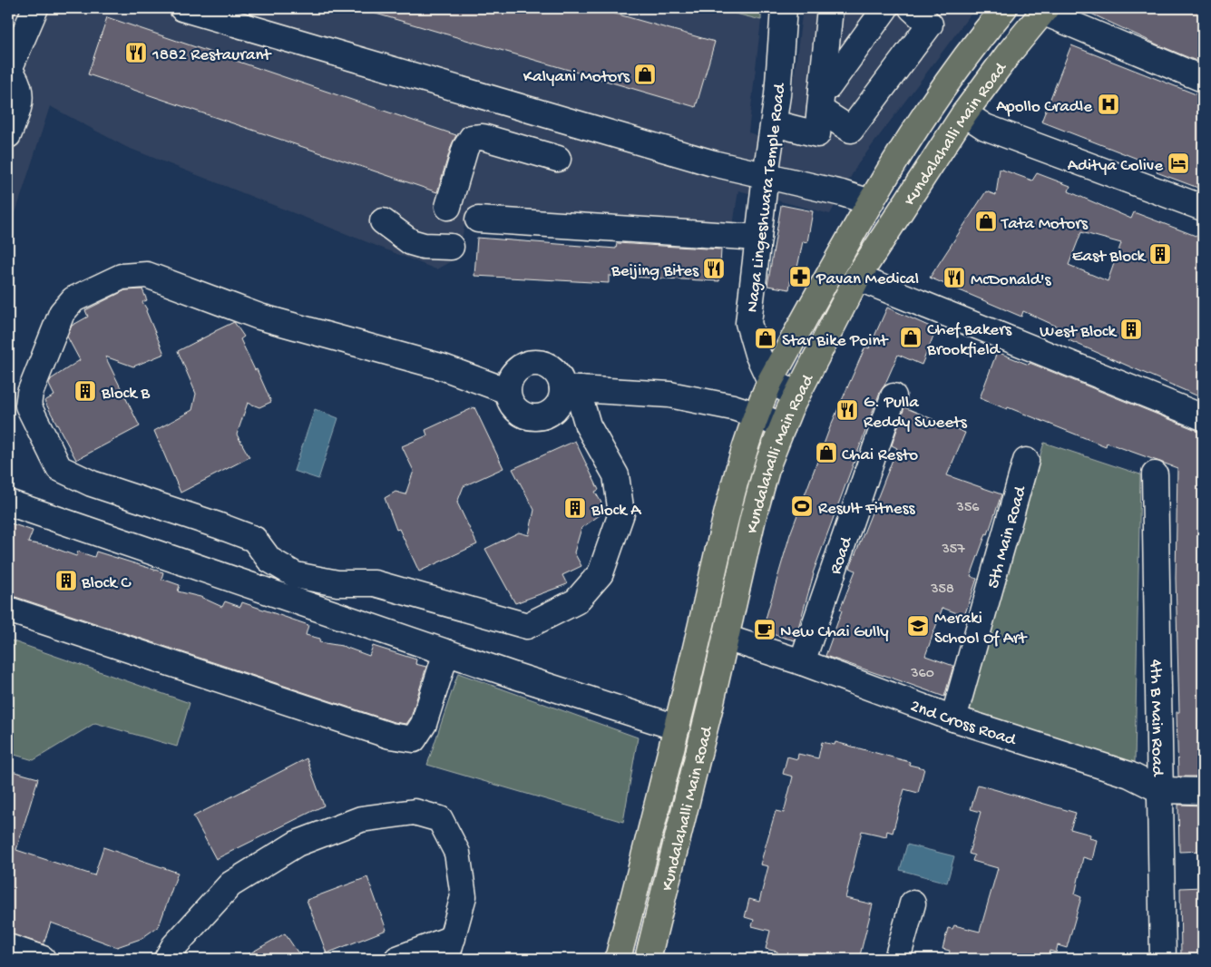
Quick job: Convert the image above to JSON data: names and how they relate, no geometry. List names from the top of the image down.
{
  "streets": {
    "main road": ["Kundalahalli Main Road"],
    "street": [
      "Naga Lingeshwara Temple Road",
      "5th Main Road",
      "Road",
      "4th B Main Road",
      "2nd Cross Road"
    ]
  },
  "crossings": [
    ["Kundalahalli Main Road", "Naga Lingeshwara Temple Road"],
    ["Kundalahalli Main Road", "2nd Cross Road"],
    ["5th Main Road", "2nd Cross Road"],
    ["Road", "2nd Cross Road"],
    ["4th B Main Road", "2nd Cross Road"]
  ],
  "places": {
    "restaurant": [
      "1882 Restaurant",
      "Beijing Bites",
      "McDonald's",
      "G. Pulla Reddy Sweets"
    ],
    "shop": [
      "Kalyani Motors",
      "Tata Motors",
      "Chef Bakers Brookfield",
      "Star Bike Point",
      "Chai Resto"
    ],
    "hospital": ["Apollo Cradle"],
    "hotel": ["Aditya Colive"],
    "building": [
      "East Block",
      "West Block",
      "Block B",
      "Block A",
      "Block C"
    ],
    "pharmacy": ["Pavan Medical"],
    "sports": ["Result Fitness"],
    "school or university": ["Meraki School Of Art"],
    "cafe": ["New Chai Gully"]
  },
  "house_numbers": [
    "356",
    "357",
    "358",
    "360"
  ]
}
